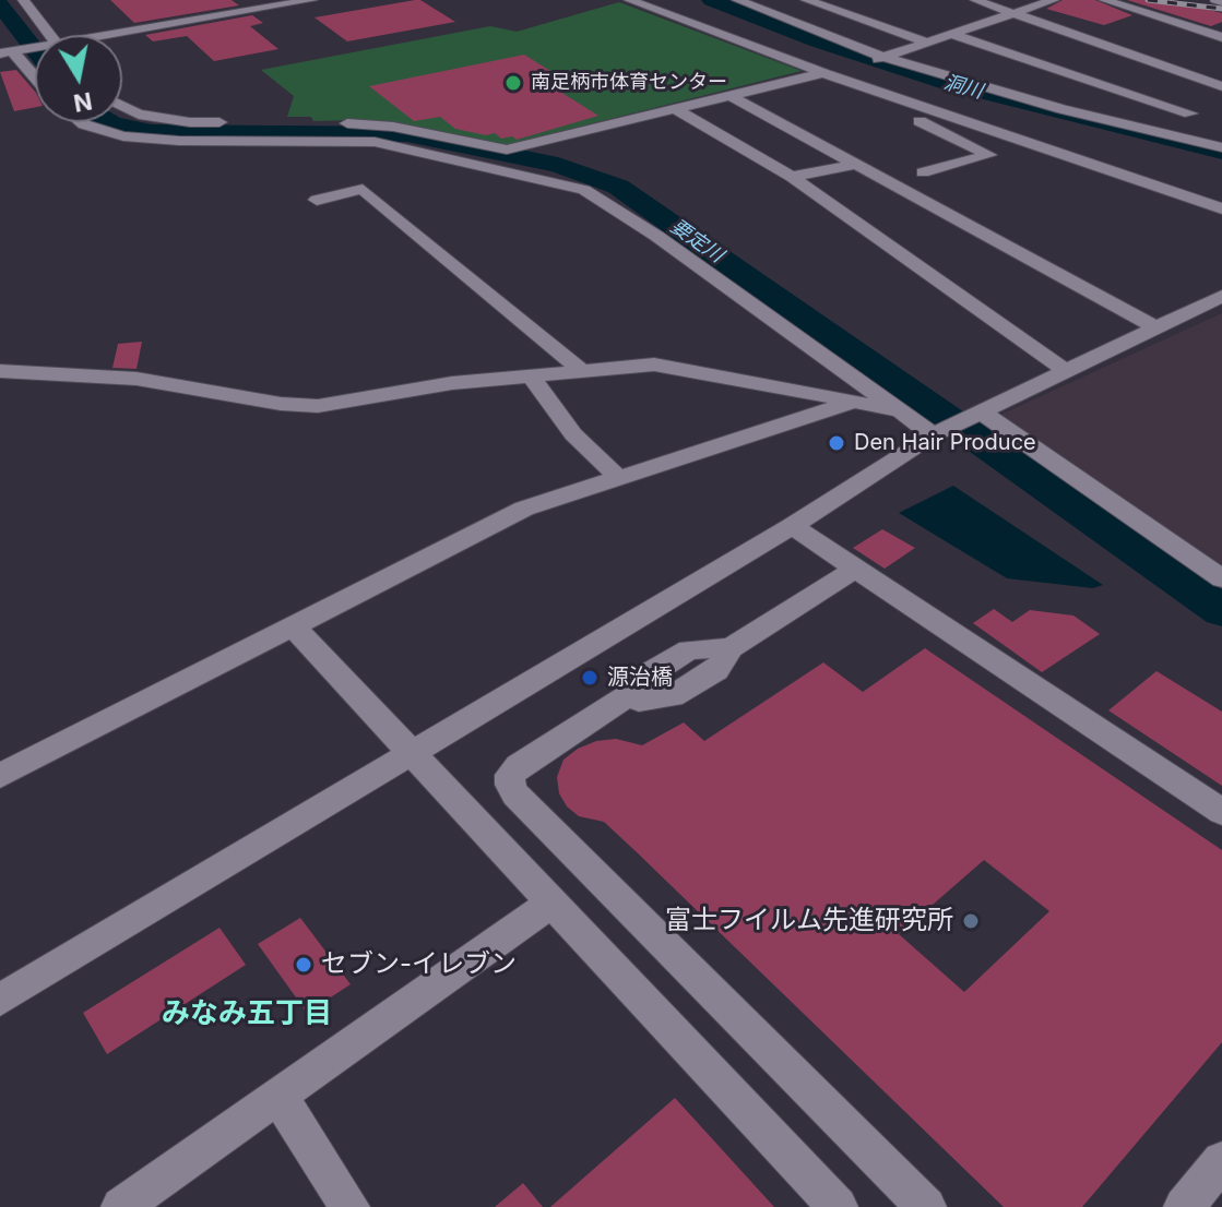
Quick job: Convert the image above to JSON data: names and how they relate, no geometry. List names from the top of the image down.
{
  "districts": ["みなみ五丁目"],
  "water": ["洞川", "要定川"],
  "places": [
    "南足柄市体育センター",
    "Den Hair Produce",
    "源治橋",
    "富士フイルム先進研究所",
    "セブン-イレブン"
  ],
  "north": "bottom"
}
